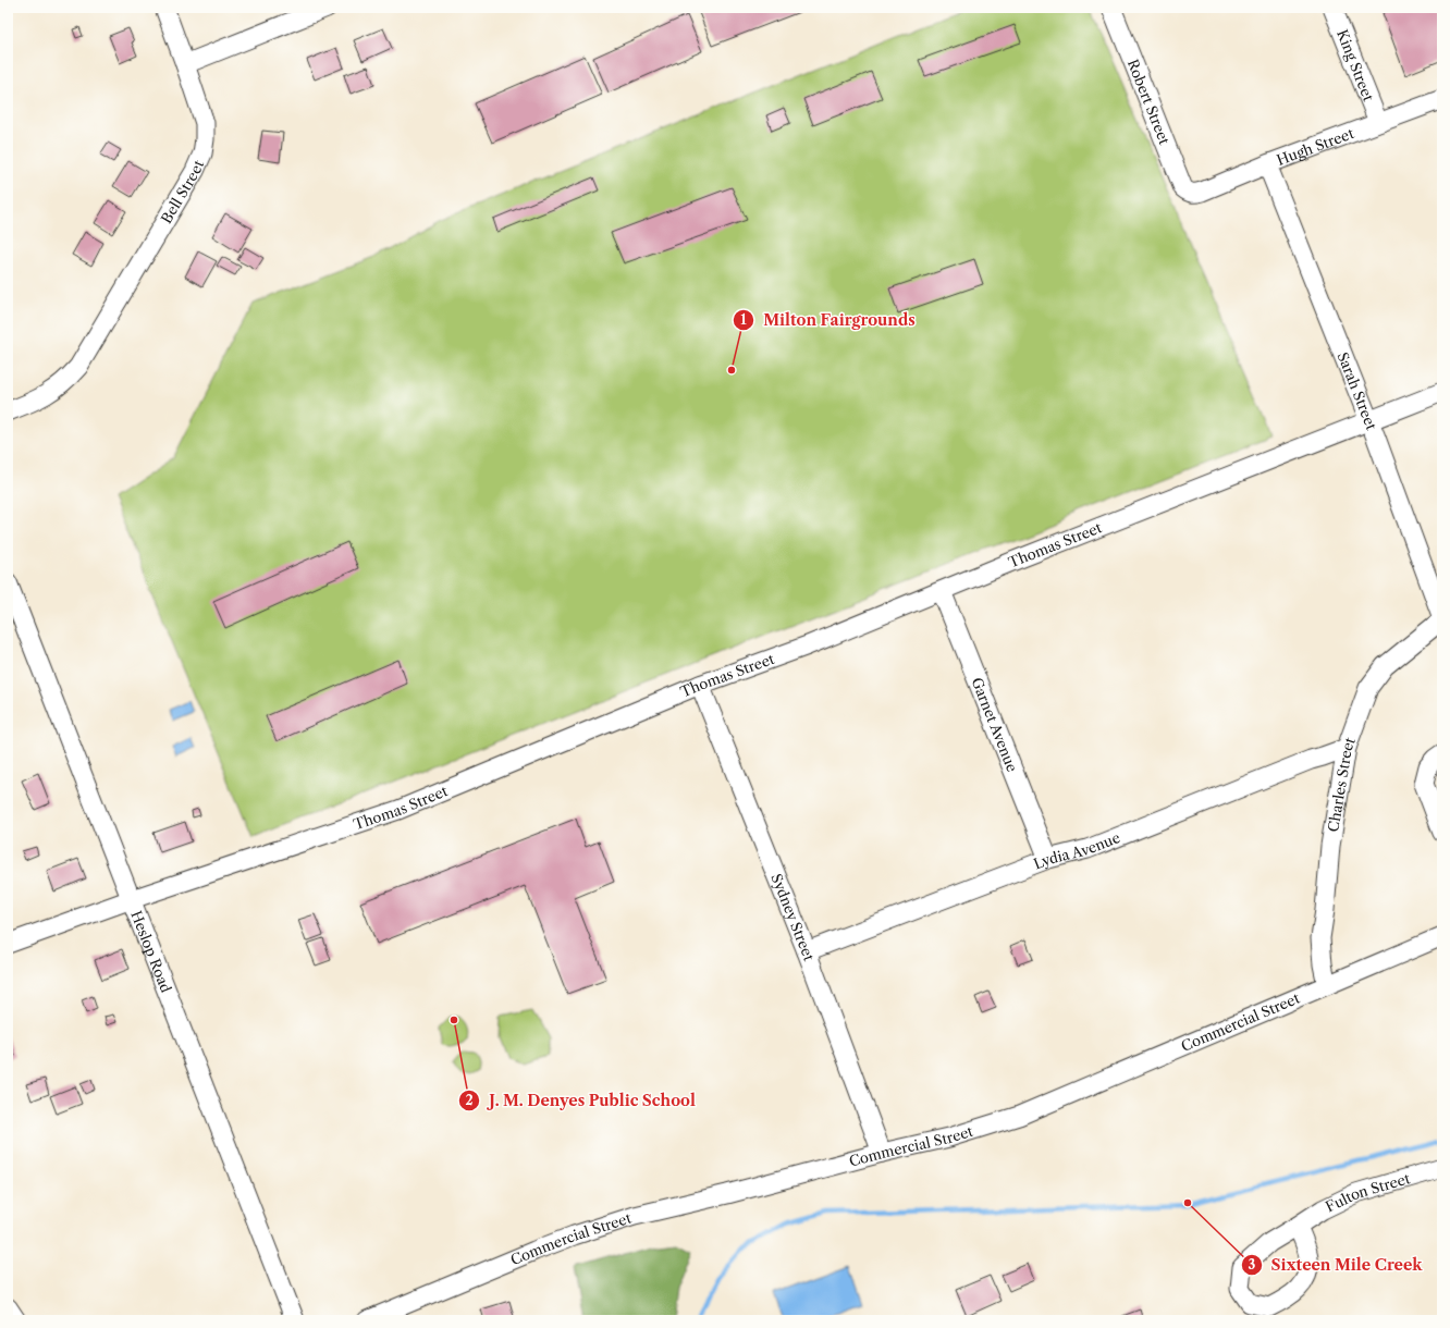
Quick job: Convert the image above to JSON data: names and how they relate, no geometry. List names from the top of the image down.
{
  "streets": {
    "street": [
      "King Street",
      "Robert Street",
      "Hugh Street",
      "Bell Street",
      "Sarah Street",
      "Thomas Street",
      "Garnet Avenue",
      "Charles Street",
      "Lydia Avenue",
      "Sydney Street",
      "Heslop Road",
      "Commercial Street",
      "Fulton Street"
    ]
  },
  "crossings": [
    ["King Street", "Hugh Street"],
    ["Robert Street", "Hugh Street"],
    ["Hugh Street", "Sarah Street"],
    ["Sarah Street", "Thomas Street"],
    ["Sarah Street", "Charles Street"],
    ["Thomas Street", "Garnet Avenue"],
    ["Thomas Street", "Sydney Street"],
    ["Thomas Street", "Heslop Road"],
    ["Garnet Avenue", "Lydia Avenue"],
    ["Charles Street", "Lydia Avenue"],
    ["Charles Street", "Commercial Street"],
    ["Lydia Avenue", "Sydney Street"],
    ["Sydney Street", "Commercial Street"]
  ],
  "places": ["Milton Fairgrounds", "J. M. Denyes Public School", "Sixteen Mile Creek"]
}
